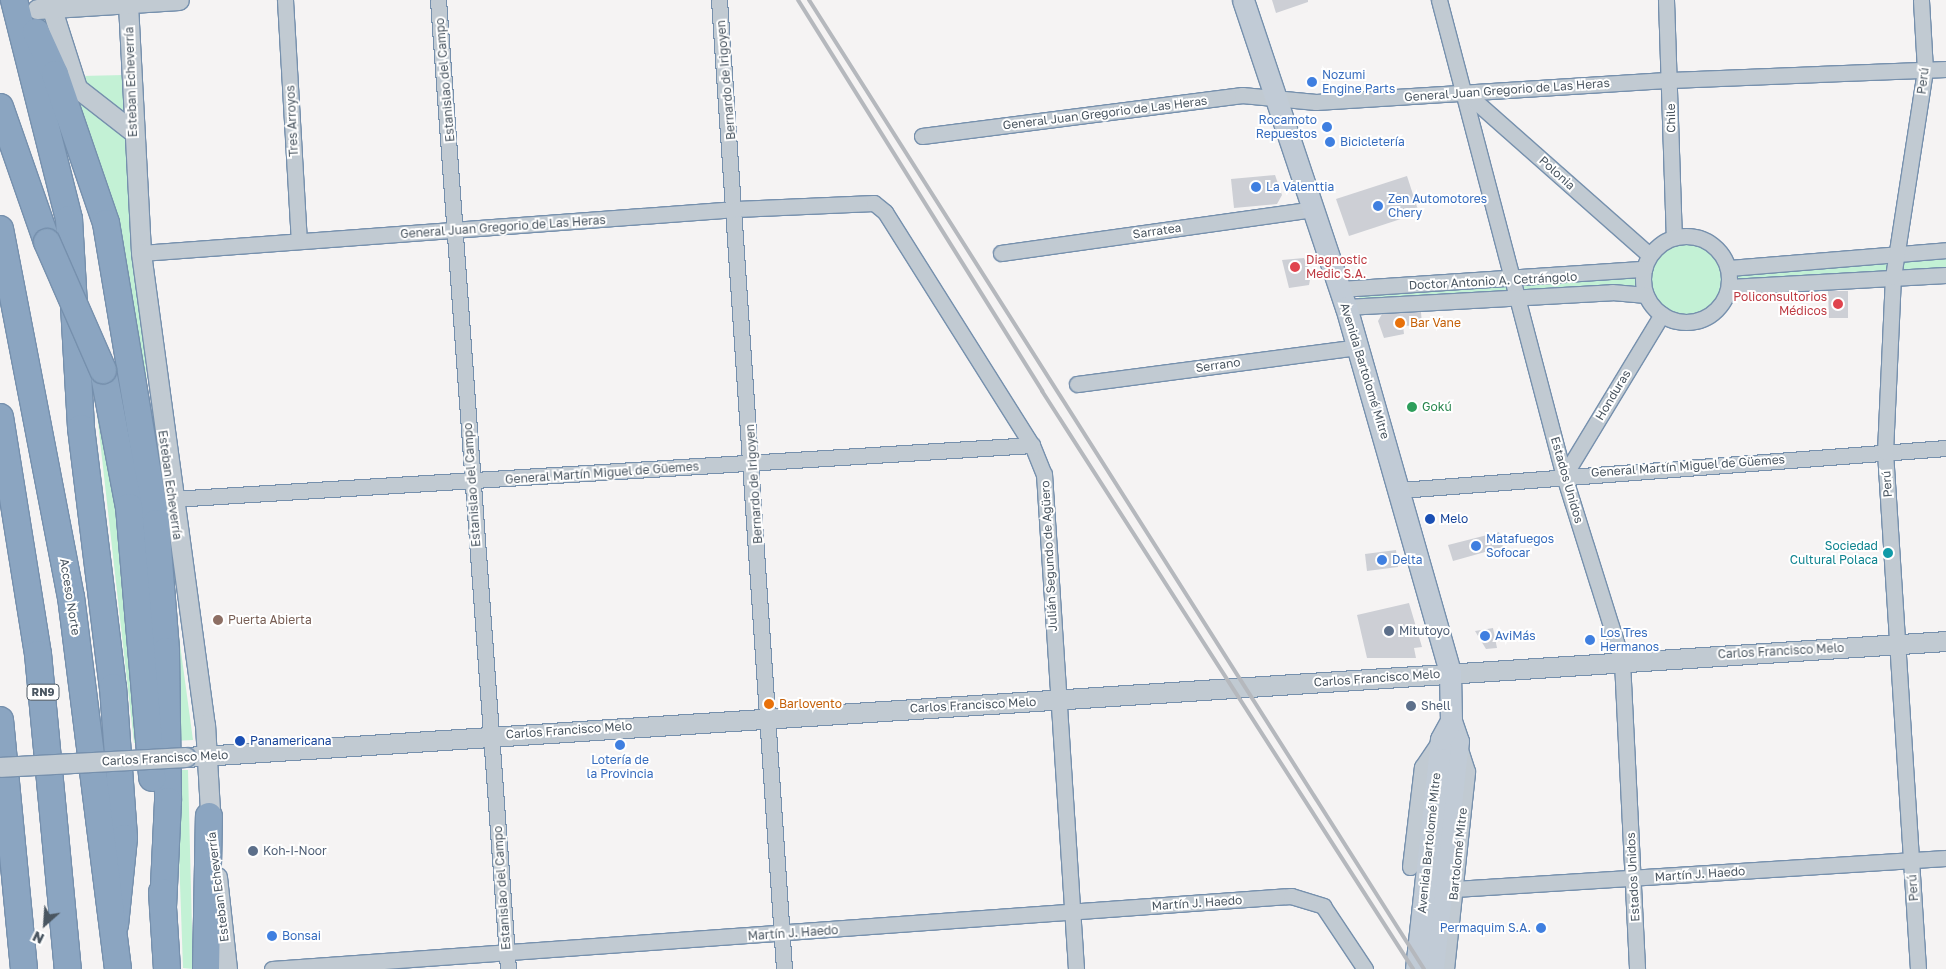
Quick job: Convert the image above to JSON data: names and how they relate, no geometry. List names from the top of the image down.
{
  "streets": {
    "highway": ["Acceso Norte", "RN9"],
    "main road": ["Avenida Bartolomé Mitre"],
    "street": [
      "Estanislao del Campo",
      "Bernardo de Irigoyen",
      "Perú",
      "Esteban Echeverría",
      "General Juan Gregorio de Las Heras",
      "Chile",
      "Tres Arroyos",
      "Polonia",
      "Sarratea",
      "Doctor Antonio A. Cetrángolo",
      "Serrano",
      "Honduras",
      "General Martín Miguel de Güemes",
      "Estados Unidos",
      "Julián Segundo de Agüero",
      "Carlos Francisco Melo",
      "Bartolomé Mitre",
      "Martín J. Haedo"
    ]
  },
  "crossings": [
    ["Estanislao del Campo", "General Juan Gregorio de Las Heras"],
    ["Estanislao del Campo", "General Martín Miguel de Güemes"],
    ["Estanislao del Campo", "Carlos Francisco Melo"],
    ["Estanislao del Campo", "Martín J. Haedo"],
    ["Bernardo de Irigoyen", "General Juan Gregorio de Las Heras"],
    ["Bernardo de Irigoyen", "General Martín Miguel de Güemes"],
    ["Bernardo de Irigoyen", "Carlos Francisco Melo"],
    ["Bernardo de Irigoyen", "Martín J. Haedo"],
    ["Perú", "General Juan Gregorio de Las Heras"],
    ["Perú", "General Martín Miguel de Güemes"],
    ["Perú", "Carlos Francisco Melo"],
    ["Perú", "Martín J. Haedo"],
    ["Esteban Echeverría", "General Juan Gregorio de Las Heras"],
    ["Esteban Echeverría", "General Martín Miguel de Güemes"],
    ["Esteban Echeverría", "Carlos Francisco Melo"],
    ["General Juan Gregorio de Las Heras", "Chile"],
    ["General Juan Gregorio de Las Heras", "Tres Arroyos"],
    ["General Juan Gregorio de Las Heras", "Polonia"],
    ["General Juan Gregorio de Las Heras", "Avenida Bartolomé Mitre"],
    ["General Juan Gregorio de Las Heras", "Estados Unidos"],
    ["General Juan Gregorio de Las Heras", "Julián Segundo de Agüero"],
    ["Chile", "Polonia"],
    ["Chile", "Doctor Antonio A. Cetrángolo"],
    ["Chile", "Honduras"],
    ["Polonia", "Doctor Antonio A. Cetrángolo"],
    ["Polonia", "Honduras"],
    ["Polonia", "Estados Unidos"],
    ["Sarratea", "Avenida Bartolomé Mitre"],
    ["Doctor Antonio A. Cetrángolo", "Avenida Bartolomé Mitre"],
    ["Doctor Antonio A. Cetrángolo", "Honduras"],
    ["Doctor Antonio A. Cetrángolo", "Estados Unidos"],
    ["Serrano", "Avenida Bartolomé Mitre"],
    ["Avenida Bartolomé Mitre", "General Martín Miguel de Güemes"],
    ["Avenida Bartolomé Mitre", "Carlos Francisco Melo"],
    ["Avenida Bartolomé Mitre", "Bartolomé Mitre"],
    ["Honduras", "General Martín Miguel de Güemes"],
    ["Honduras", "Estados Unidos"],
    ["General Martín Miguel de Güemes", "Estados Unidos"],
    ["General Martín Miguel de Güemes", "Julián Segundo de Agüero"],
    ["Estados Unidos", "Carlos Francisco Melo"],
    ["Estados Unidos", "Martín J. Haedo"],
    ["Julián Segundo de Agüero", "Carlos Francisco Melo"],
    ["Julián Segundo de Agüero", "Martín J. Haedo"],
    ["Bartolomé Mitre", "Martín J. Haedo"]
  ],
  "places": [
    "Nozumi Engine Parts",
    "Rocamoto Repuestos",
    "Bicicletería",
    "La Valenttia",
    "Zen Automotores Chery",
    "Diagnostic Medic S.A.",
    "Policonsultorios Médicos",
    "Bar Vane",
    "Gokú",
    "Melo",
    "Matafuegos Sofocar",
    "Sociedad Cultural Polaca",
    "Delta",
    "Puerta Abierta",
    "Mitutoyo",
    "AviMás",
    "Los Tres Hermanos",
    "Barlovento",
    "Shell",
    "Panamericana",
    "Lotería de la Provincia",
    "Koh-I-Noor",
    "Permaquim S.A.",
    "Bonsai"
  ],
  "north": "bottom left"
}
